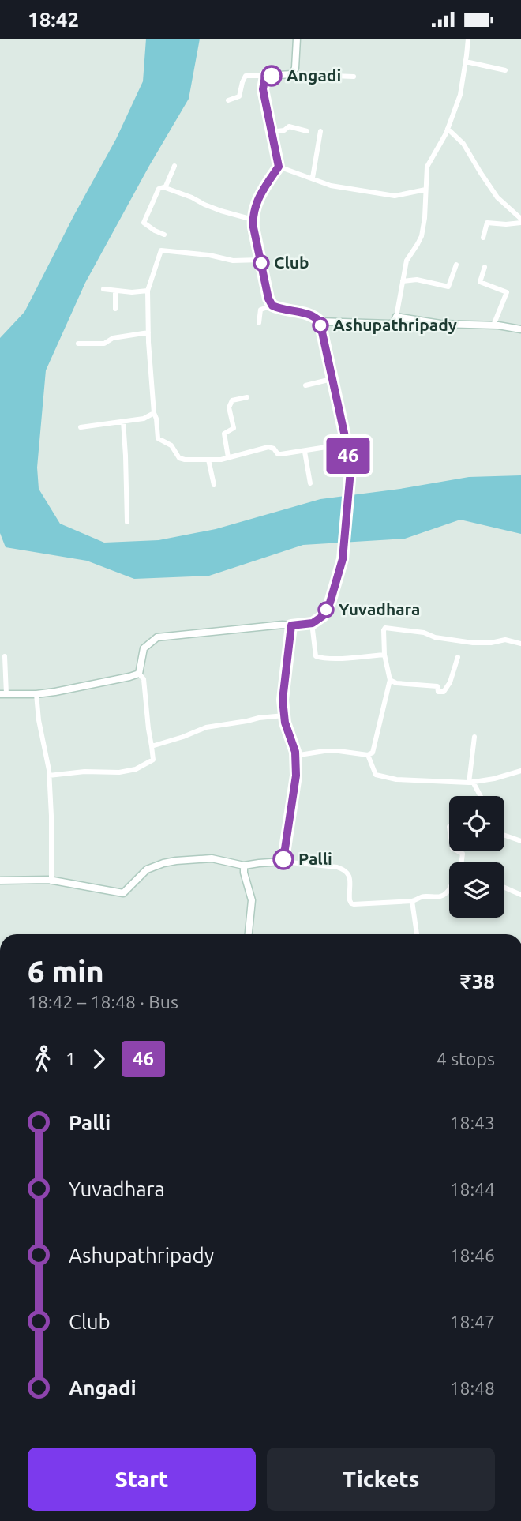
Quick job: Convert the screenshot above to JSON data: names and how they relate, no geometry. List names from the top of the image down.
{
  "places": [
    "Angadi",
    "Club",
    "Ashupathripady",
    "Yuvadhara",
    "Palli"
  ],
  "lines": ["bus line 46"],
  "page": {
    "status": "18:42",
    "on_map": "46",
    "heading": ["6 min", "18:42 – 18:48 · Bus", "₹38"],
    "legs": ["1", "46", "4 stops"],
    "list": [
      {
        "name": "Palli",
        "value": "18:43"
      },
      {
        "name": "Yuvadhara",
        "value": "18:44"
      },
      {
        "name": "Ashupathripady",
        "value": "18:46"
      },
      {
        "name": "Club",
        "value": "18:47"
      },
      {
        "name": "Angadi",
        "value": "18:48"
      }
    ],
    "buttons": ["Start", "Tickets"]
  }
}
